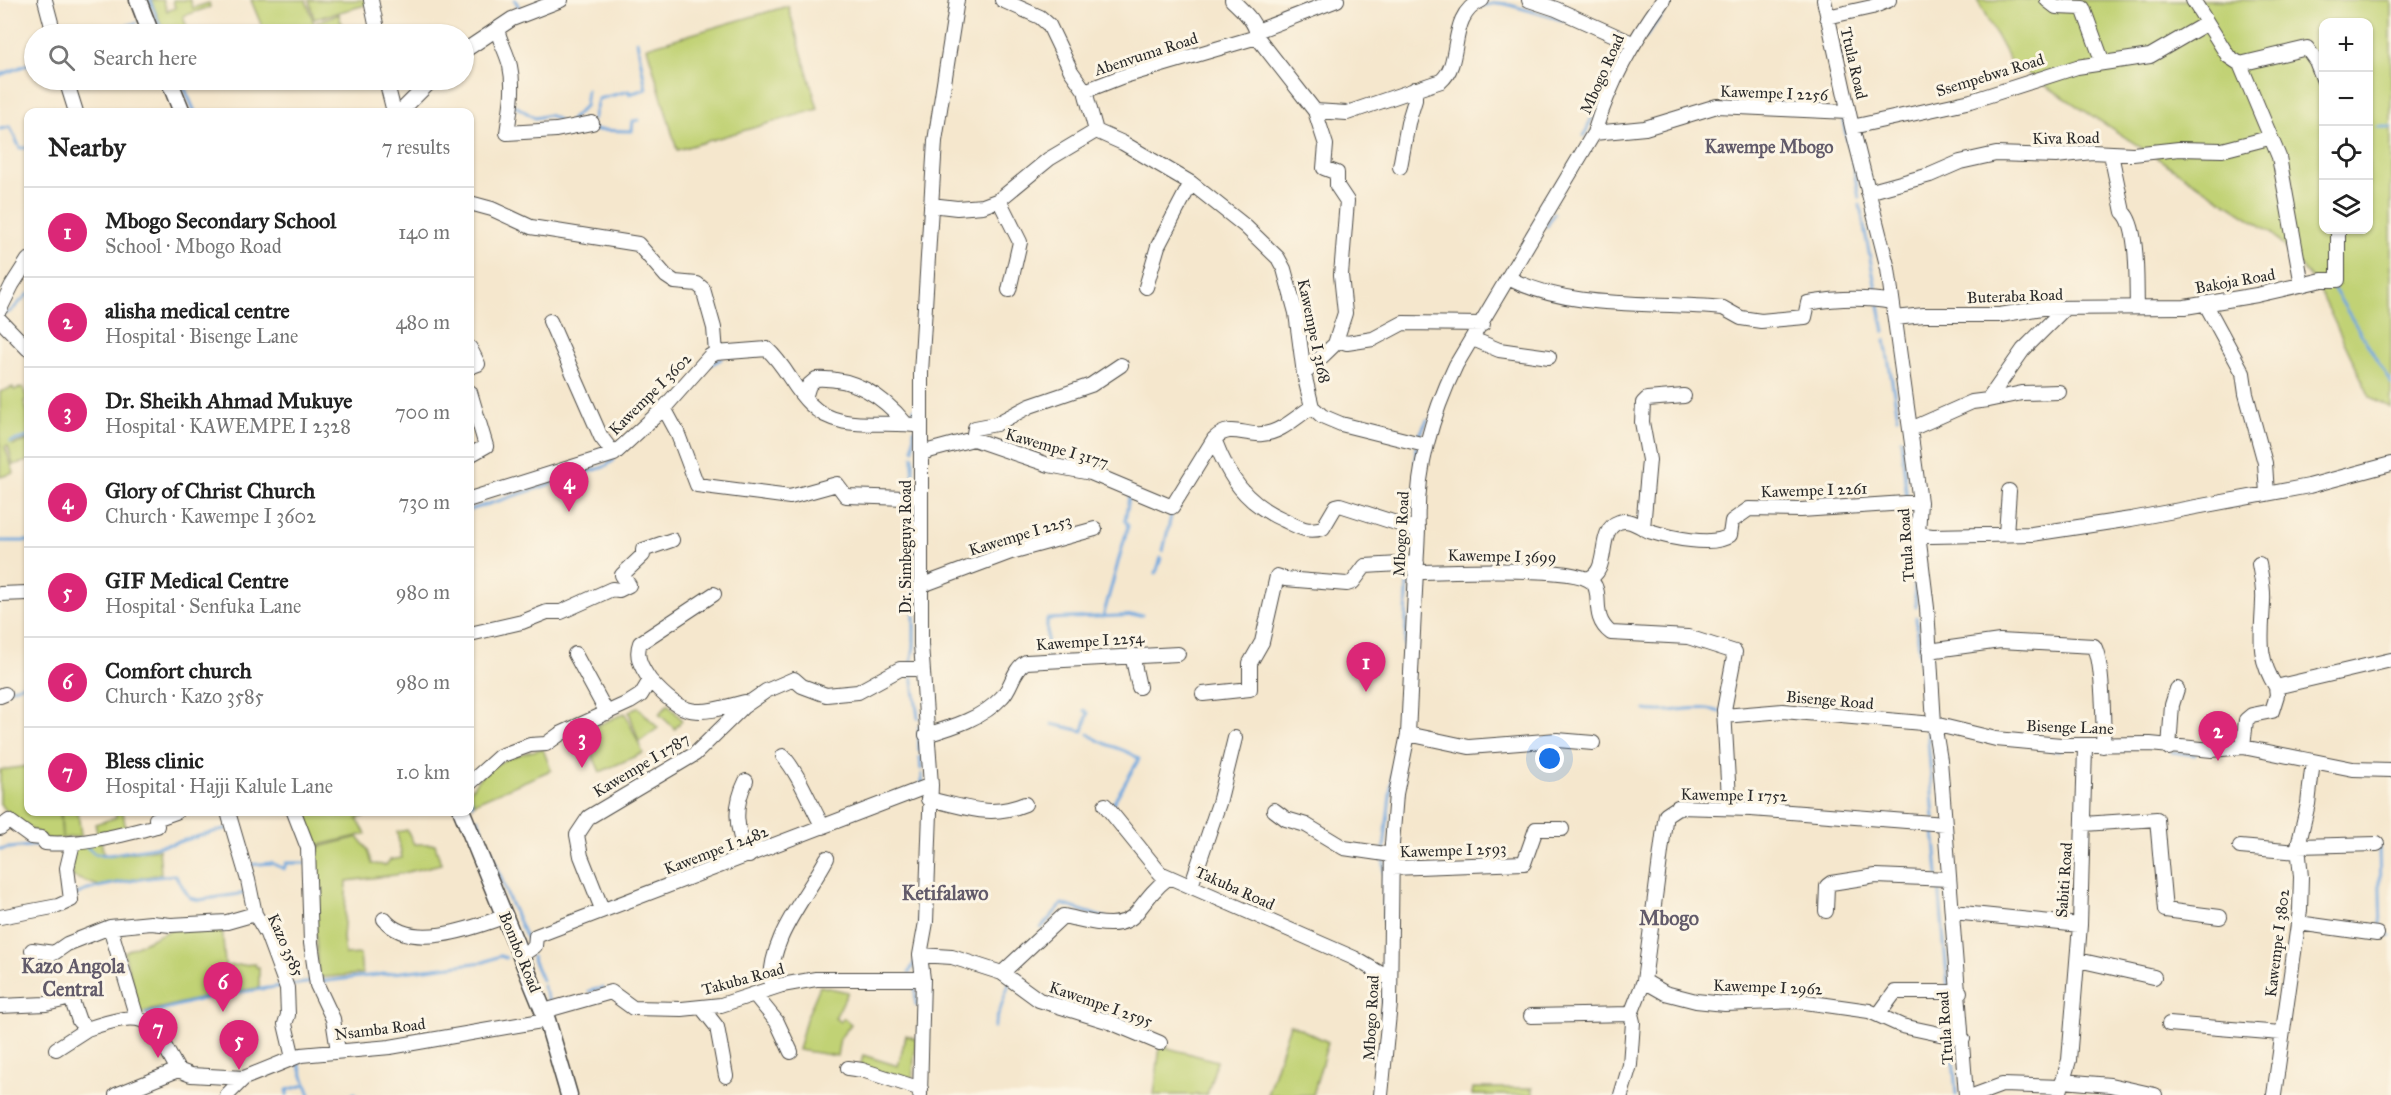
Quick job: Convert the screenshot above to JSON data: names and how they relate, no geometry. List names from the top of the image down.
{
  "streets": {
    "main road": ["Bombo Road"],
    "street": [
      "Abenvuma Road",
      "Ttula Road",
      "Mbogo Road",
      "Ssempebwa Road",
      "Kawempe I 2256",
      "Kiva Road",
      "Bakoja Road",
      "Buteraba Road",
      "Kawempe I 3168",
      "Kawempe I 3602",
      "Kawempe I 3177",
      "Kawempe I 2261",
      "Kawempe I 2253",
      "Dr. Simbeguya Road",
      "Kawempe I 3699",
      "Kawempe I 2254",
      "Bisenge Road",
      "Bisenge Lane",
      "Kawempe I 1787",
      "Kawempe I 1752",
      "Kawempe I 2482",
      "Kawempe I 2593",
      "Sabiti Road",
      "Takuba Road",
      "Kawempe I 3802",
      "Kazo 3585",
      "Kawempe I 2962",
      "Kawempe I 2595",
      "Nsamba Road"
    ]
  },
  "crossings": [
    ["Abenvuma Road", "Kawempe I 3168"],
    ["Ttula Road", "Ssempebwa Road"],
    ["Ttula Road", "Kawempe I 2256"],
    ["Ttula Road", "Kiva Road"],
    ["Ttula Road", "Buteraba Road"],
    ["Ttula Road", "Kawempe I 2261"],
    ["Ttula Road", "Bisenge Road"],
    ["Ttula Road", "Bisenge Lane"],
    ["Ttula Road", "Kawempe I 1752"],
    ["Ttula Road", "Sabiti Road"],
    ["Ttula Road", "Kawempe I 2962"],
    ["Mbogo Road", "Kawempe I 2256"],
    ["Mbogo Road", "Kawempe I 3168"],
    ["Mbogo Road", "Kawempe I 3699"],
    ["Mbogo Road", "Kawempe I 2593"],
    ["Mbogo Road", "Takuba Road"],
    ["Bakoja Road", "Buteraba Road"],
    ["Kawempe I 2261", "Kawempe I 3699"],
    ["Kawempe I 2253", "Dr. Simbeguya Road"],
    ["Dr. Simbeguya Road", "Kawempe I 2254"],
    ["Dr. Simbeguya Road", "Kawempe I 1787"],
    ["Dr. Simbeguya Road", "Kawempe I 2482"],
    ["Dr. Simbeguya Road", "Takuba Road"],
    ["Bisenge Road", "Bisenge Lane"],
    ["Bisenge Lane", "Sabiti Road"],
    ["Bisenge Lane", "Kawempe I 3802"],
    ["Kawempe I 1787", "Kawempe I 2482"],
    ["Kawempe I 1752", "Kawempe I 2962"],
    ["Kawempe I 2482", "Bombo Road"],
    ["Takuba Road", "Bombo Road"],
    ["Takuba Road", "Kawempe I 2595"],
    ["Takuba Road", "Nsamba Road"],
    ["Kazo 3585", "Nsamba Road"],
    ["Bombo Road", "Nsamba Road"]
  ],
  "districts": [
    "Kawempe Mbogo",
    "Ketifalawo",
    "Mbogo",
    "Kazo Angola Central"
  ],
  "page": {
    "map_buttons": ["+", "−"],
    "search": "Search here",
    "heading": ["Nearby", "7 results"],
    "list": [
      {
        "mark": "1",
        "name": "Mbogo Secondary School",
        "note": "School · Mbogo Road",
        "value": "140 m"
      },
      {
        "mark": "2",
        "name": "alisha medical centre",
        "note": "Hospital · Bisenge Lane",
        "value": "480 m"
      },
      {
        "mark": "3",
        "name": "Dr. Sheikh Ahmad Mukuye",
        "note": "Hospital · KAWEMPE I 2328",
        "value": "700 m"
      },
      {
        "mark": "4",
        "name": "Glory of Christ Church",
        "note": "Church · Kawempe I 3602",
        "value": "730 m"
      },
      {
        "mark": "5",
        "name": "GIF Medical Centre",
        "note": "Hospital · Senfuka Lane",
        "value": "980 m"
      },
      {
        "mark": "6",
        "name": "Comfort church",
        "note": "Church · Kazo 3585",
        "value": "980 m"
      },
      {
        "mark": "7",
        "name": "Bless clinic",
        "note": "Hospital · Hajji Kalule Lane",
        "value": "1.0 km"
      }
    ],
    "pins": [
      "4",
      "1",
      "2",
      "3",
      "6",
      "7",
      "5"
    ]
  }
}
